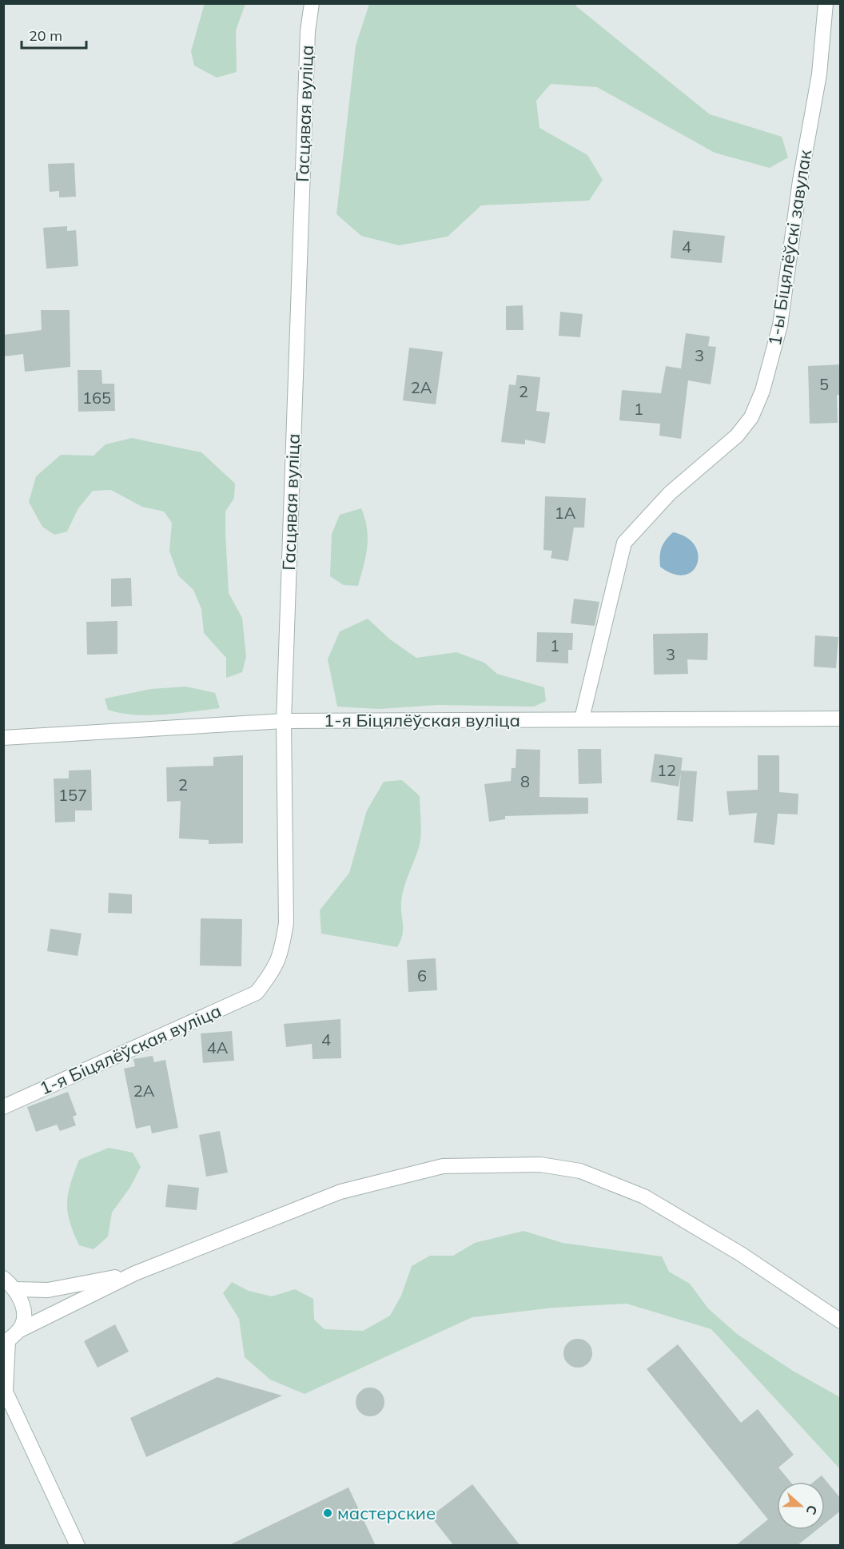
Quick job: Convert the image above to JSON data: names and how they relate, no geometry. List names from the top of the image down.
{
  "streets": {
    "street": ["Гасцявая вуліца", "1-ы Біцялёўскі завулак", "1-я Біцялёўская вуліца"]
  },
  "crossings": [
    ["Гасцявая вуліца", "1-я Біцялёўская вуліца"],
    ["1-ы Біцялёўскі завулак", "1-я Біцялёўская вуліца"]
  ],
  "places": ["мастерские"],
  "house_numbers": [
    "4",
    "3",
    "5",
    "2А",
    "2",
    "165",
    "1",
    "1А",
    "1",
    "3",
    "12",
    "8",
    "2",
    "157",
    "6",
    "4",
    "4А",
    "2А"
  ],
  "scale_bar": "20 m",
  "north": "right"
}
